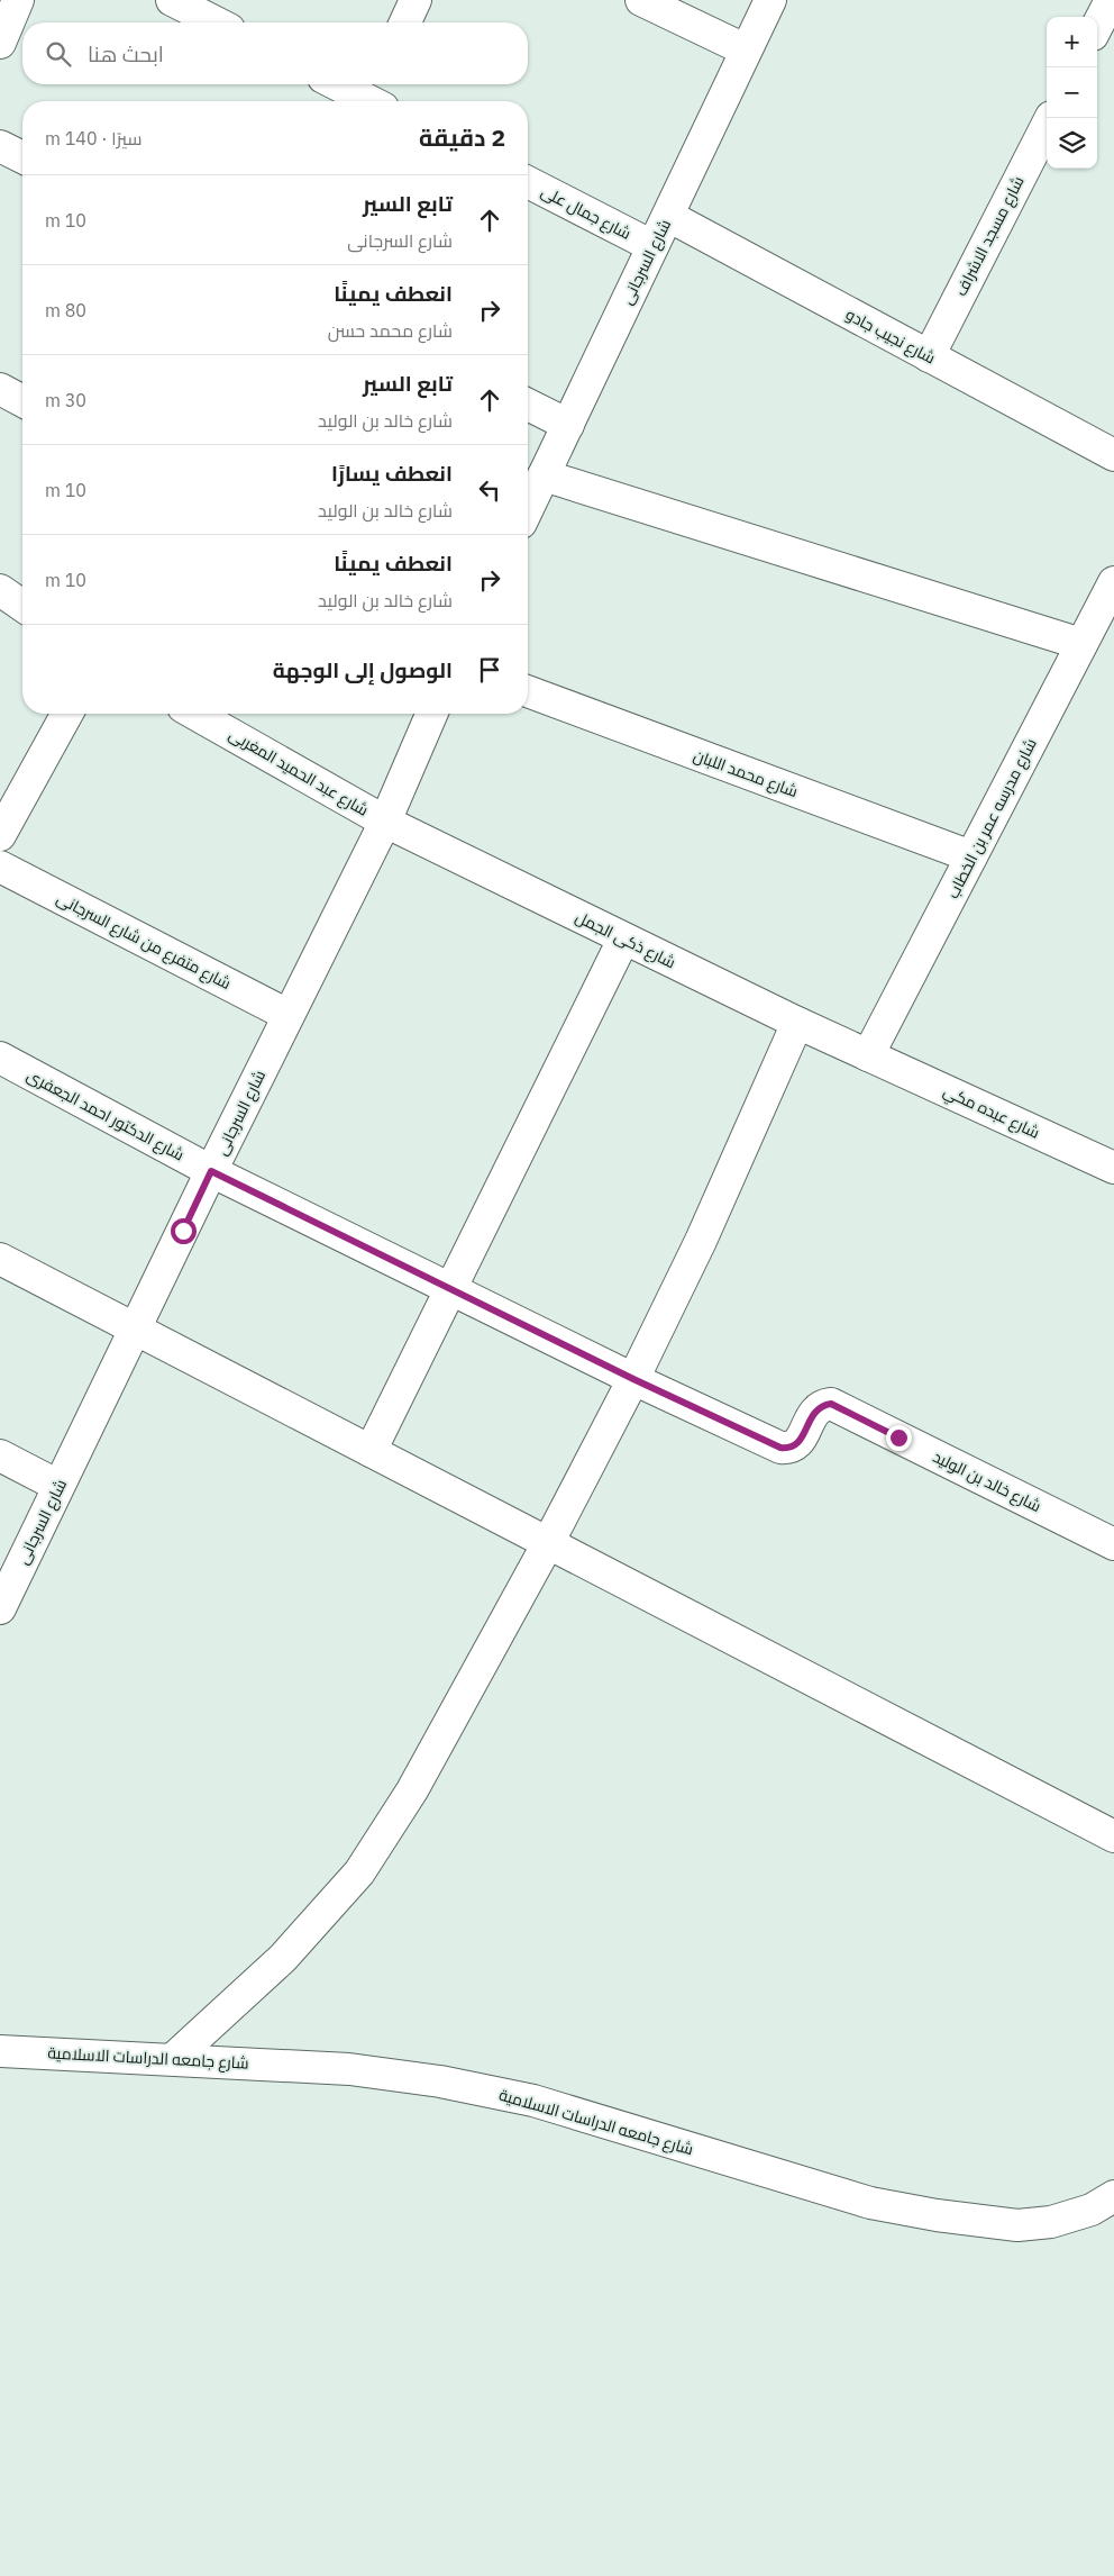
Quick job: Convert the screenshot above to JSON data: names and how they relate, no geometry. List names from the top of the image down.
{
  "streets": {
    "street": [
      "شارع جمال على",
      "شارع مسجد الاشراف",
      "شارع السرجانى",
      "شارع نجيب جادو",
      "شارع عبد الحميد المغربى",
      "شارع محمد اللبان",
      "شارع مدرسه عمر بن الخطاب",
      "شارع ذكى الجمل",
      "شارع متفرع من شارع السرجانى",
      "شارع عبده مكي",
      "شارع الدكتور احمد الجعفرى",
      "شارع خالد بن الوليد",
      "شارع جامعه الدراسات الاسلامية"
    ]
  },
  "crossings": [
    ["شارع جمال على", "شارع السرجانى"],
    ["شارع مسجد الاشراف", "شارع نجيب جادو"],
    ["شارع السرجانى", "شارع نجيب جادو"],
    ["شارع السرجانى", "شارع عبد الحميد المغربى"],
    ["شارع السرجانى", "شارع ذكى الجمل"],
    ["شارع السرجانى", "شارع متفرع من شارع السرجانى"],
    ["شارع السرجانى", "شارع الدكتور احمد الجعفرى"],
    ["شارع عبد الحميد المغربى", "شارع ذكى الجمل"],
    ["شارع محمد اللبان", "شارع مدرسه عمر بن الخطاب"],
    ["شارع مدرسه عمر بن الخطاب", "شارع ذكى الجمل"],
    ["شارع مدرسه عمر بن الخطاب", "شارع عبده مكي"],
    ["شارع ذكى الجمل", "شارع عبده مكي"],
    ["شارع الدكتور احمد الجعفرى", "شارع خالد بن الوليد"]
  ],
  "page": {
    "map_buttons": ["+", "−"],
    "search": "ابحث هنا",
    "heading": ["2 دقيقة", "سيرًا · 140 m"],
    "list": [
      ["تابع السير", "شارع السرجانى", "10 m"],
      ["انعطف يمينًا", "شارع محمد حسن", "80 m"],
      ["تابع السير", "شارع خالد بن الوليد", "30 m"],
      ["انعطف يسارًا", "شارع خالد بن الوليد", "10 m"],
      ["انعطف يمينًا", "شارع خالد بن الوليد", "10 m"],
      "الوصول إلى الوجهة"
    ]
  }
}
